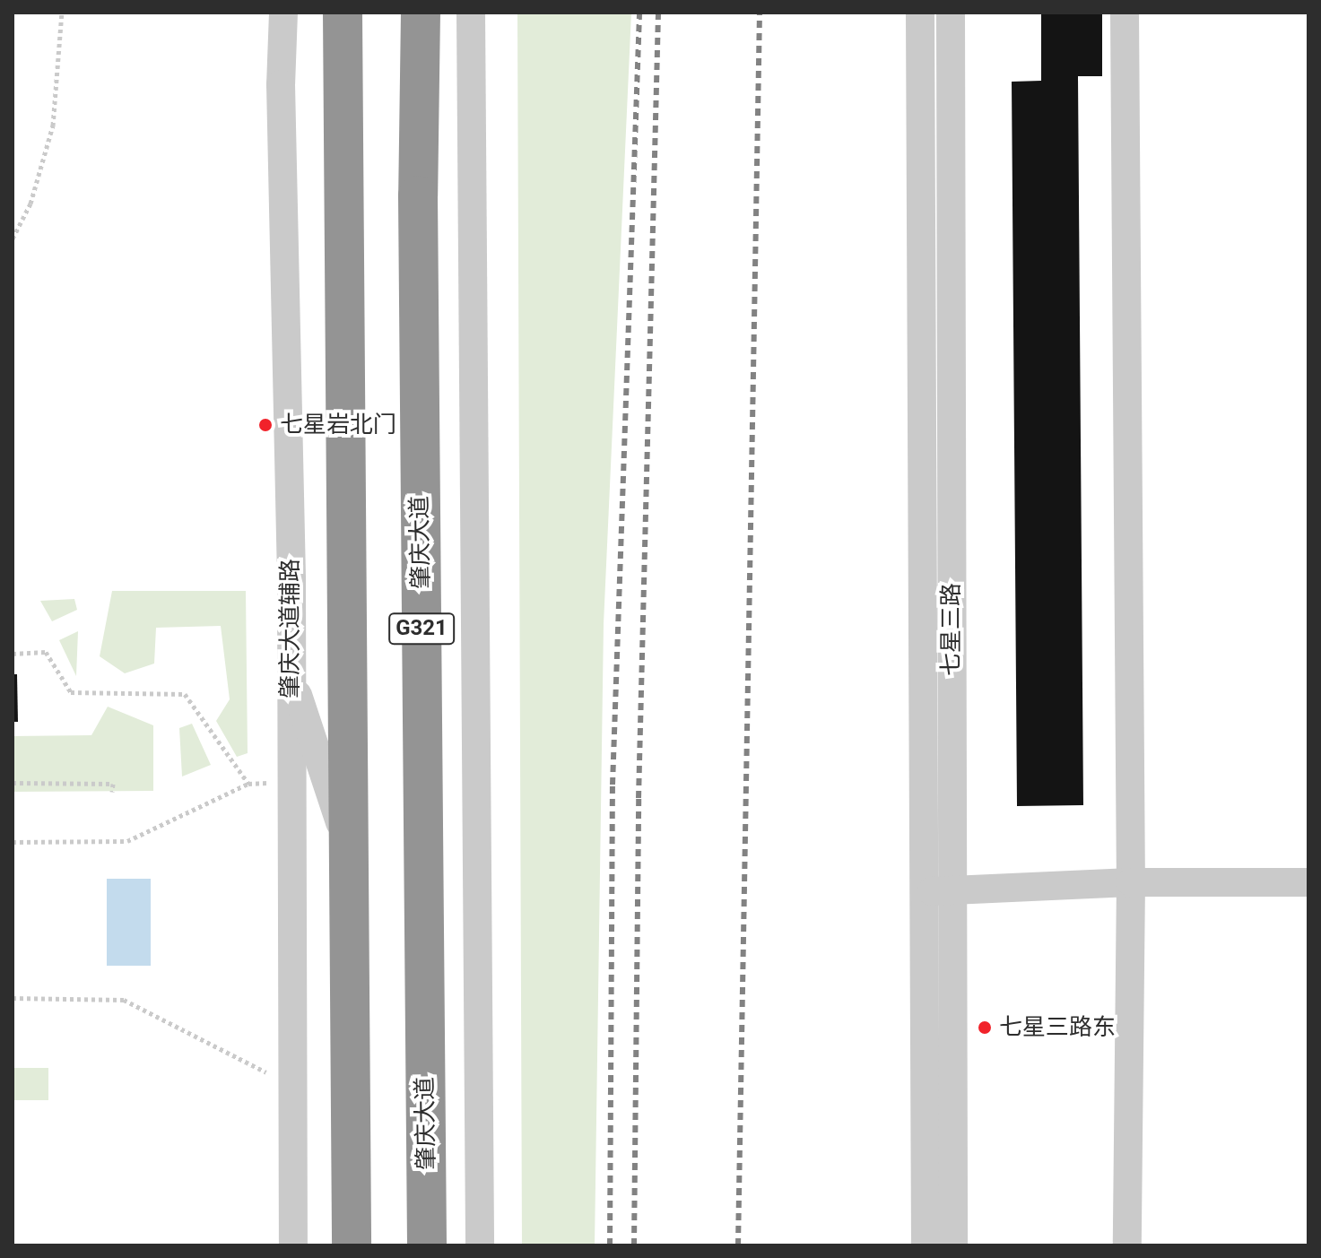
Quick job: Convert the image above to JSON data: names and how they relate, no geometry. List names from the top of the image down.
{
  "streets": {
    "highway": ["肇庆大道", "G321"],
    "street": ["肇庆大道辅路", "七星三路"]
  },
  "places": ["七星岩北门", "七星三路东"]
}
